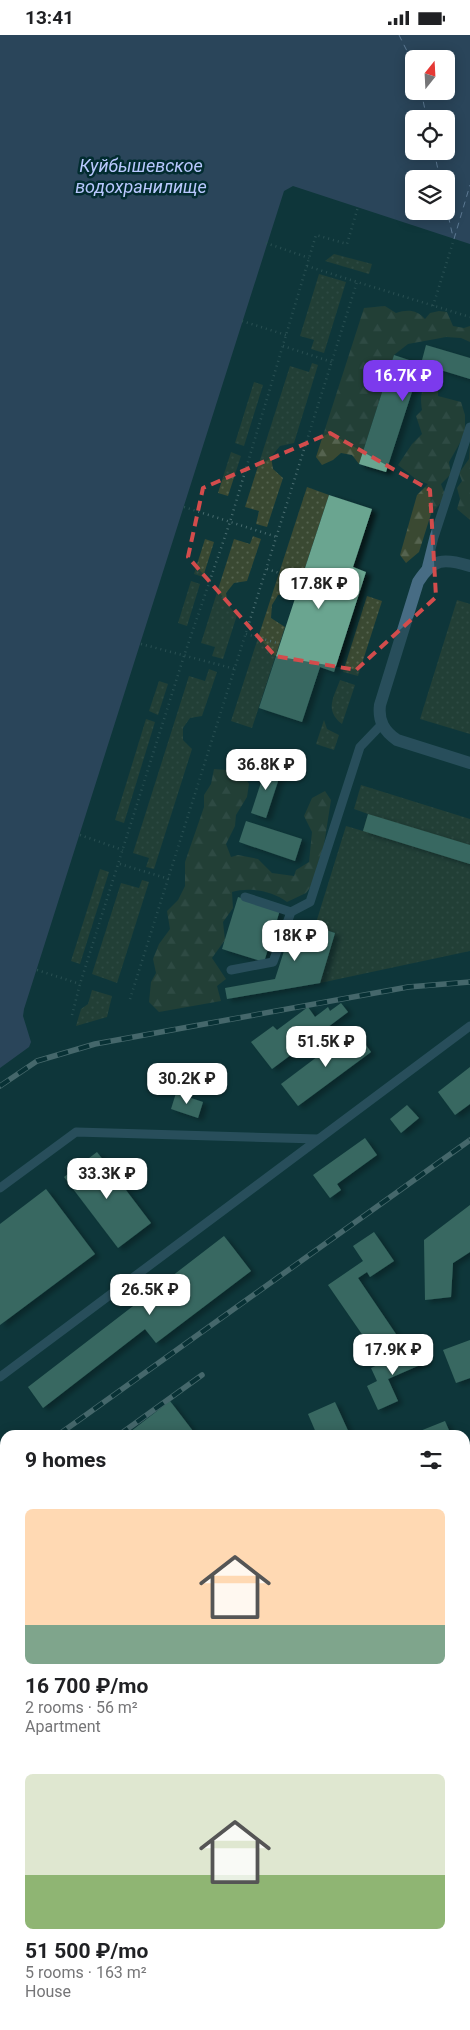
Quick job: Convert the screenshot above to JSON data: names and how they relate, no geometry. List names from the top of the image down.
{
  "water": ["Куйбышевское водохранилище"],
  "north": "top",
  "page": {
    "status": "13:41",
    "price": [
      "16.7K ₽",
      "17.8K ₽",
      "36.8K ₽",
      "18K ₽",
      "51.5K ₽",
      "30.2K ₽",
      "33.3K ₽",
      "26.5K ₽",
      "17.9K ₽"
    ],
    "heading": "9 homes",
    "list": [
      {
        "name": "16 700 ₽/mo",
        "note": "2 rooms · 56 m² · Apartment"
      },
      {
        "name": "51 500 ₽/mo",
        "note": "5 rooms · 163 m² · House"
      }
    ]
  }
}
